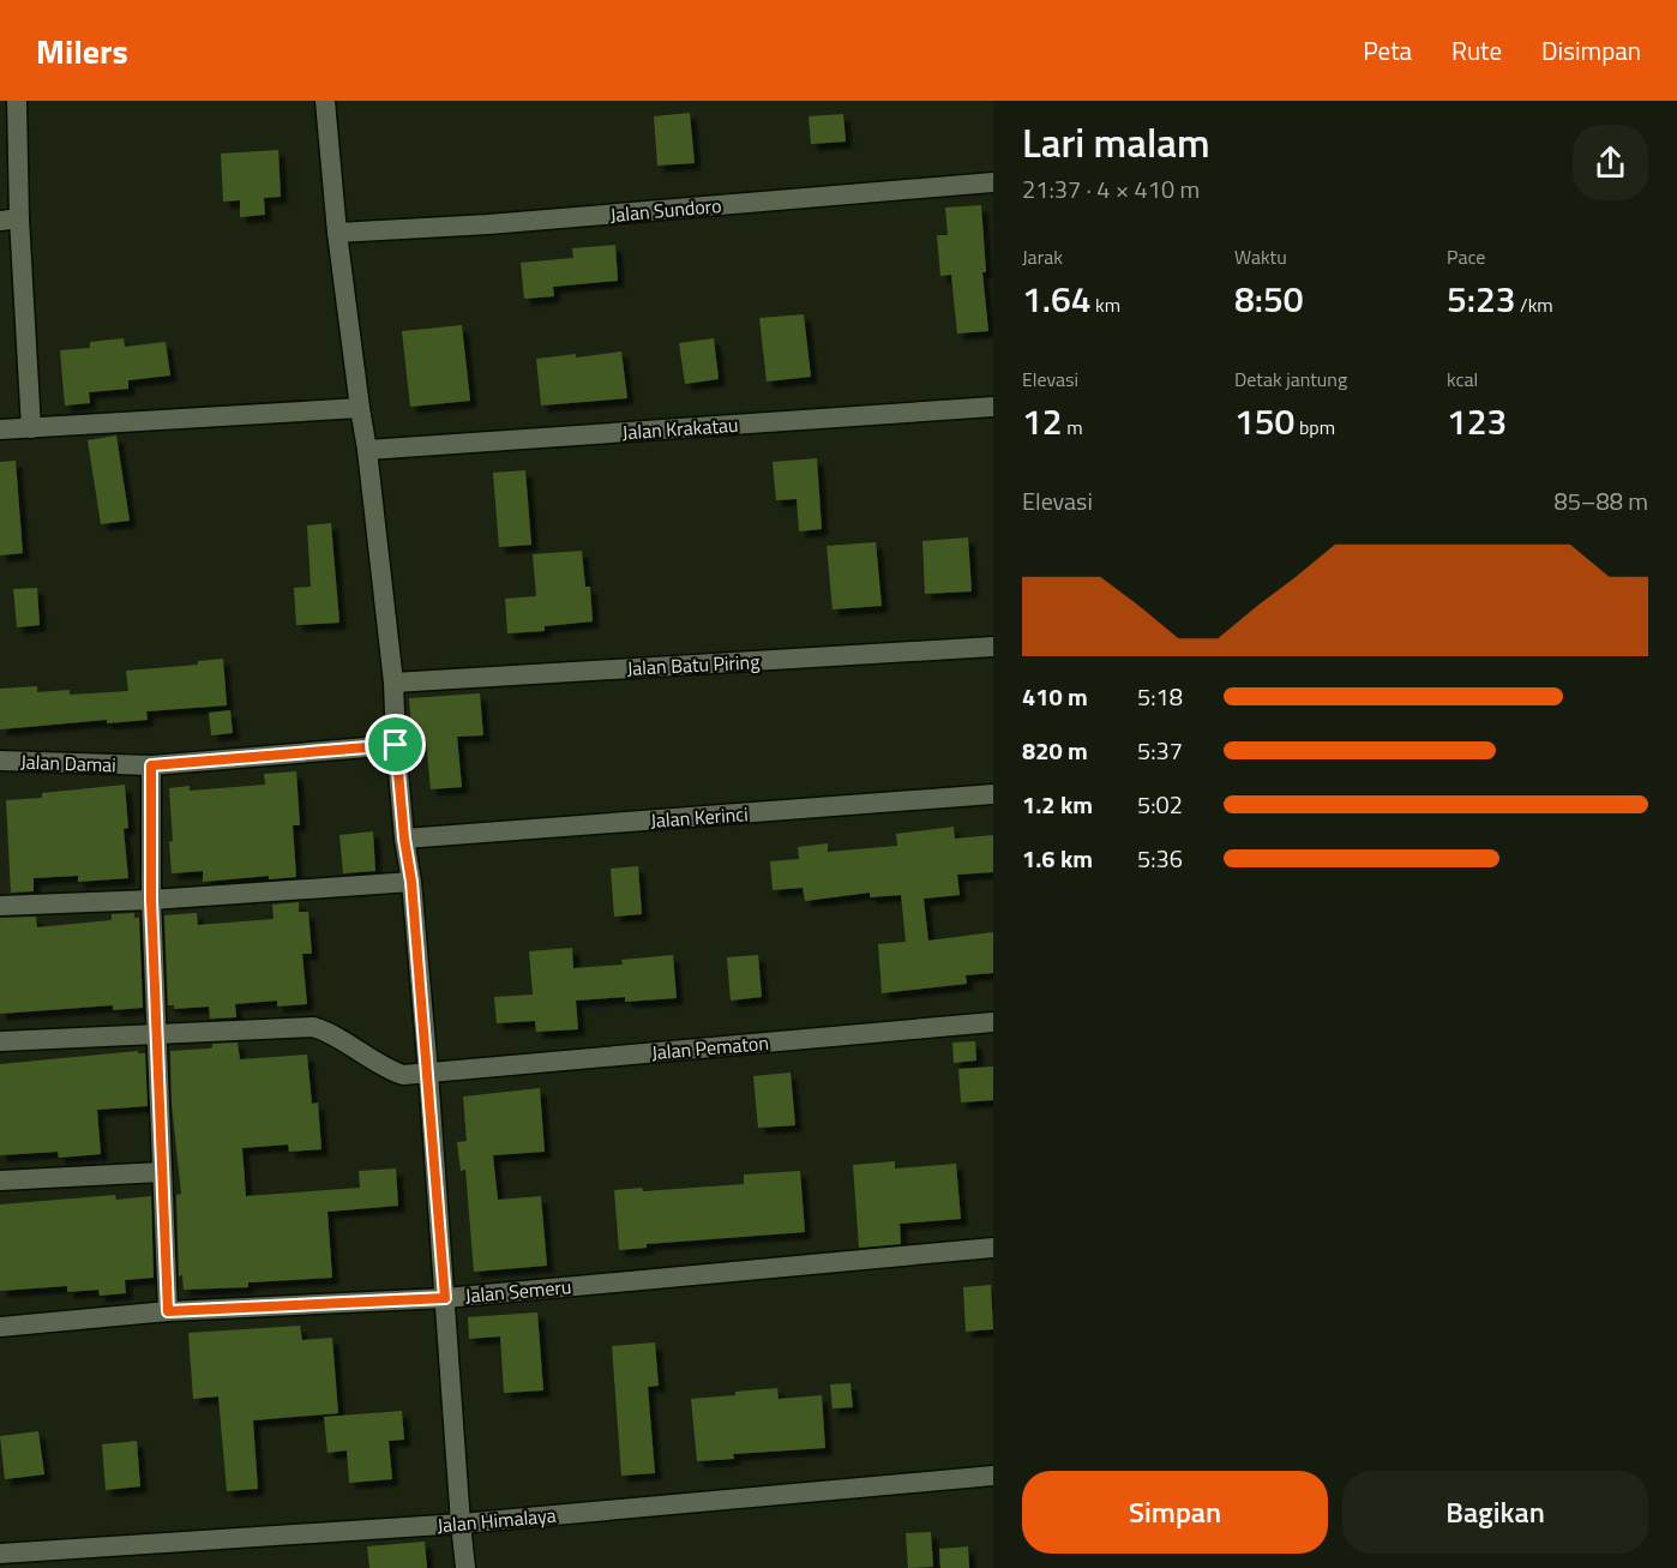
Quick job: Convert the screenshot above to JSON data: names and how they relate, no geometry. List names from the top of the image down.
{
  "streets": {
    "street": [
      "Jalan Sundoro",
      "Jalan Krakatau",
      "Jalan Batu Piring",
      "Jalan Damai",
      "Jalan Kerinci",
      "Jalan Pematon",
      "Jalan Semeru",
      "Jalan Himalaya"
    ]
  },
  "page": {
    "header": "Milers",
    "nav": ["Peta", "Rute", "Disimpan"],
    "heading": ["Lari malam", "21:37 · 4 × 410 m"],
    "stats": [
      ["Jarak", "1.64 km"],
      ["Waktu", "8:50"],
      ["Pace", "5:23 /km"],
      ["Elevasi", "12 m"],
      ["Detak jantung", "150 bpm"],
      ["kcal", "123"]
    ],
    "chart": ["Elevasi", "85–88 m"],
    "list": [
      {
        "name": "410 m",
        "note": "5:18"
      },
      {
        "name": "820 m",
        "note": "5:37"
      },
      {
        "name": "1.2 km",
        "note": "5:02"
      },
      {
        "name": "1.6 km",
        "note": "5:36"
      }
    ],
    "buttons": ["Simpan", "Bagikan"]
  }
}
